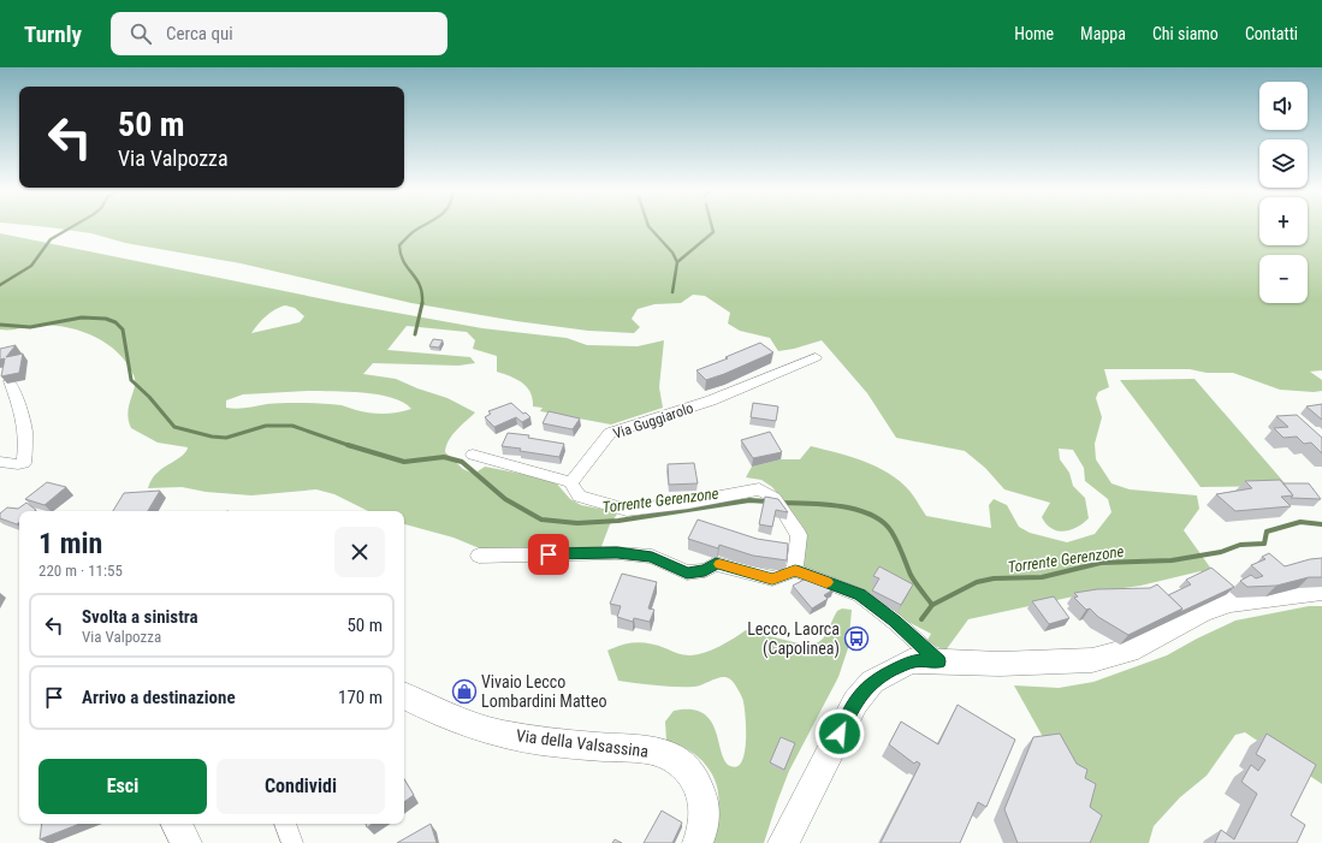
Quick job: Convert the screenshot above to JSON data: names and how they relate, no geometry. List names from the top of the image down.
{
  "streets": {
    "main road": ["Via della Valsassina"],
    "street": ["Via Guggiarolo"]
  },
  "water": ["Torrente Gerenzone"],
  "places": {
    "bus stop": ["Lecco, Laorca (Capolinea)"],
    "shop": ["Vivaio Lecco Lombardini Matteo"]
  },
  "page": {
    "header": "Turnly",
    "search": "Cerca qui",
    "nav": [
      "Home",
      "Mappa",
      "Chi siamo",
      "Contatti"
    ],
    "map_buttons": ["+", "−"],
    "turn": ["50 m", "Via Valpozza"],
    "heading": ["1 min", "220 m · 11:55"],
    "list": [
      {
        "name": "Svolta a sinistra",
        "note": "Via Valpozza",
        "value": "50 m"
      },
      {
        "name": "Arrivo a destinazione",
        "value": "170 m"
      }
    ],
    "buttons": ["Esci", "Condividi"]
  }
}
